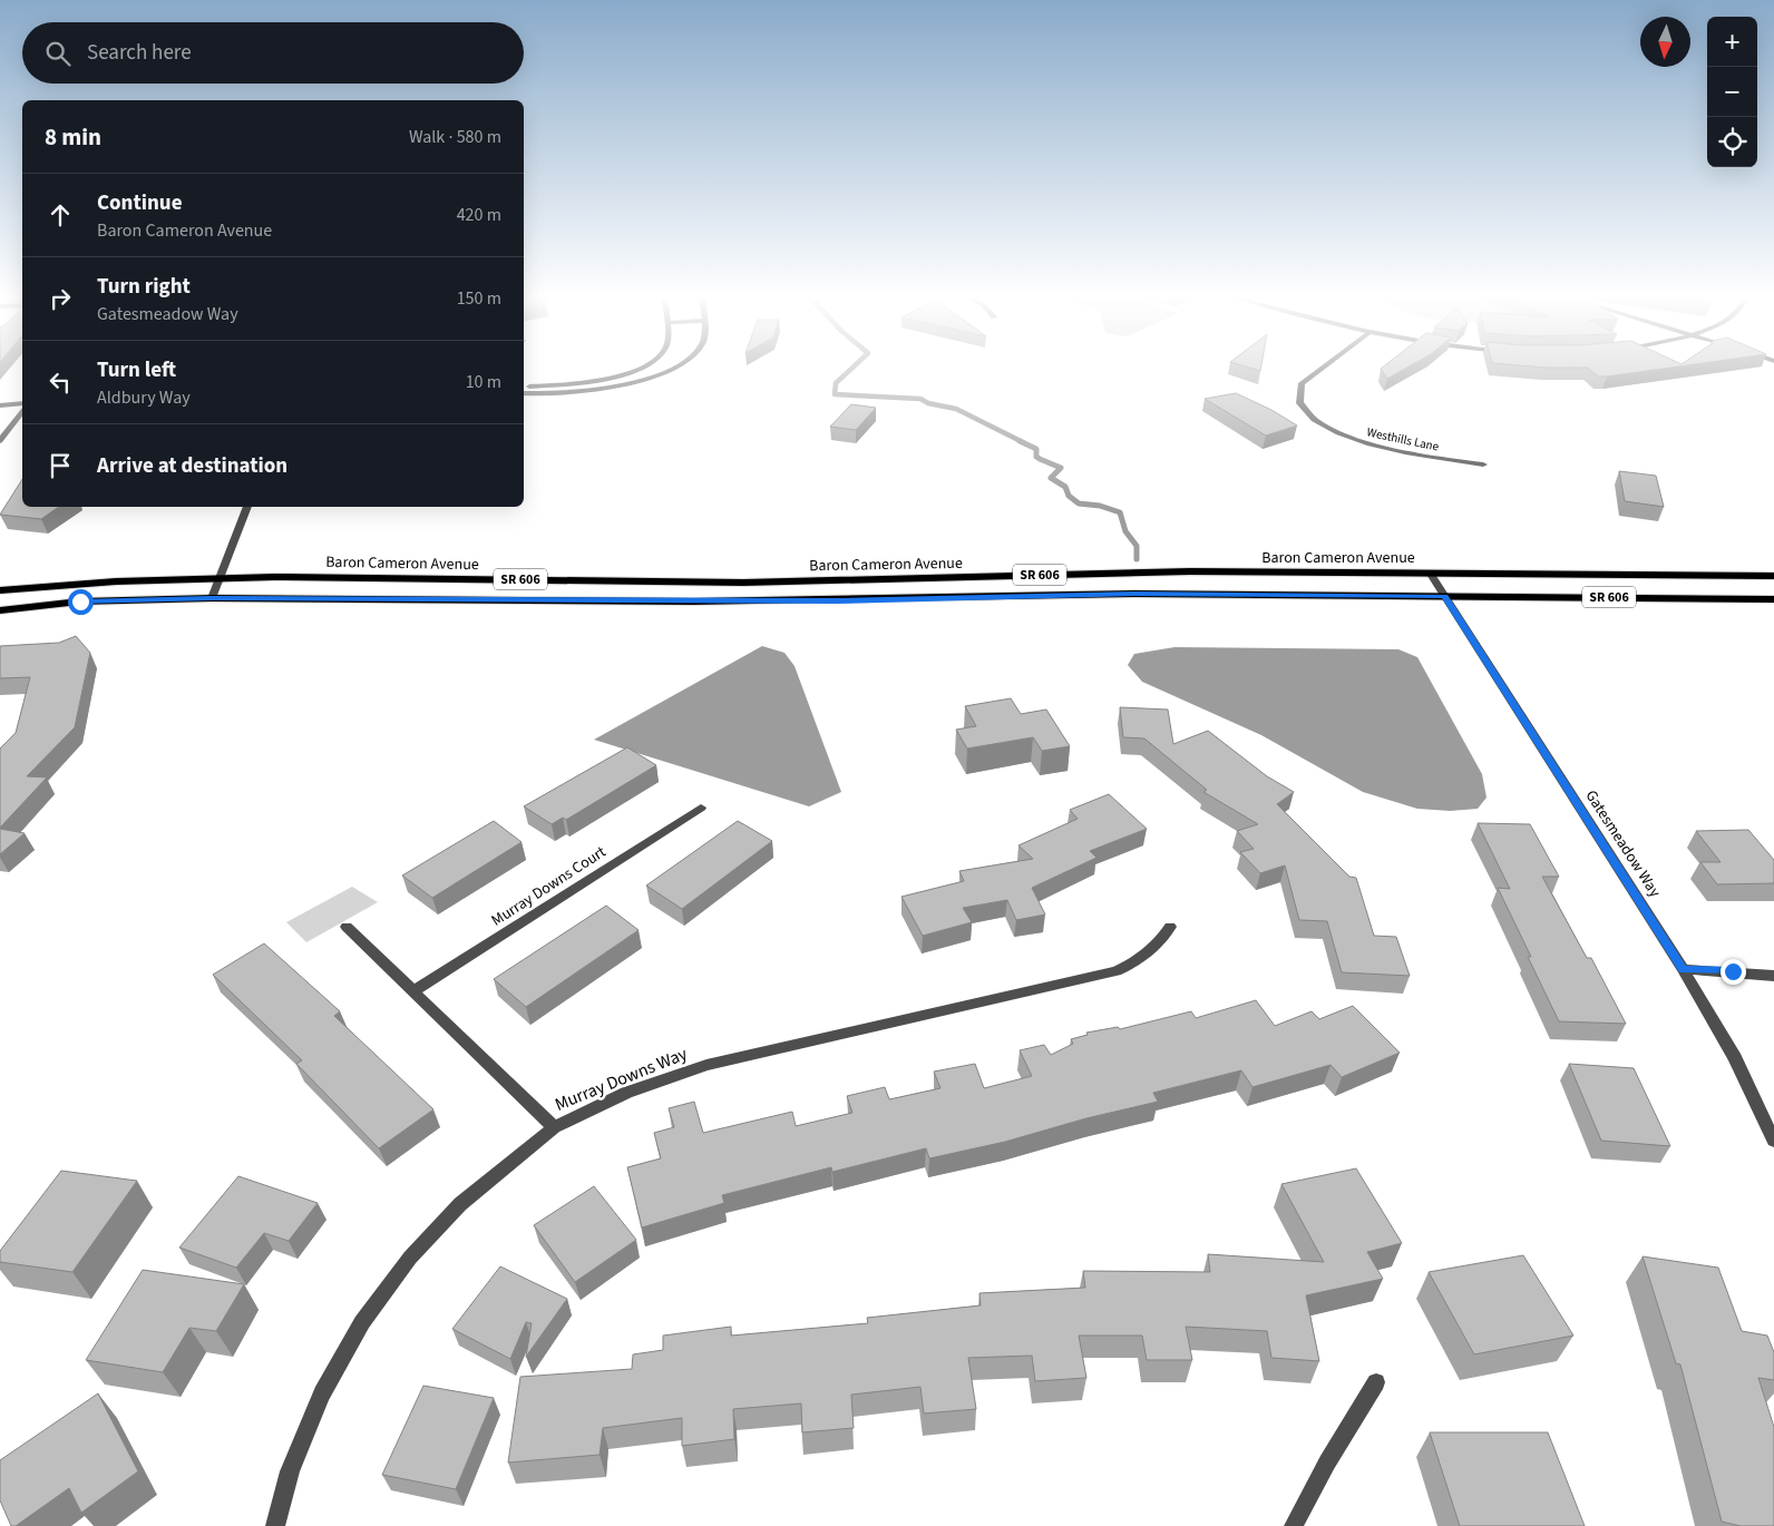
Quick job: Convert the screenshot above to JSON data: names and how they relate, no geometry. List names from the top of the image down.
{
  "streets": {
    "main road": ["Baron Cameron Avenue", "SR 606"],
    "street": [
      "Westhills Lane",
      "Gatesmeadow Way",
      "Murray Downs Court",
      "Murray Downs Way"
    ]
  },
  "crossings": [
    ["Baron Cameron Avenue", "Gatesmeadow Way"],
    ["SR 606", "Gatesmeadow Way"]
  ],
  "north": "bottom",
  "page": {
    "map_buttons": ["+", "−"],
    "search": "Search here",
    "heading": ["8 min", "Walk · 580 m"],
    "list": [
      ["Continue", "Baron Cameron Avenue", "420 m"],
      ["Turn right", "Gatesmeadow Way", "150 m"],
      ["Turn left", "Aldbury Way", "10 m"],
      "Arrive at destination"
    ]
  }
}
